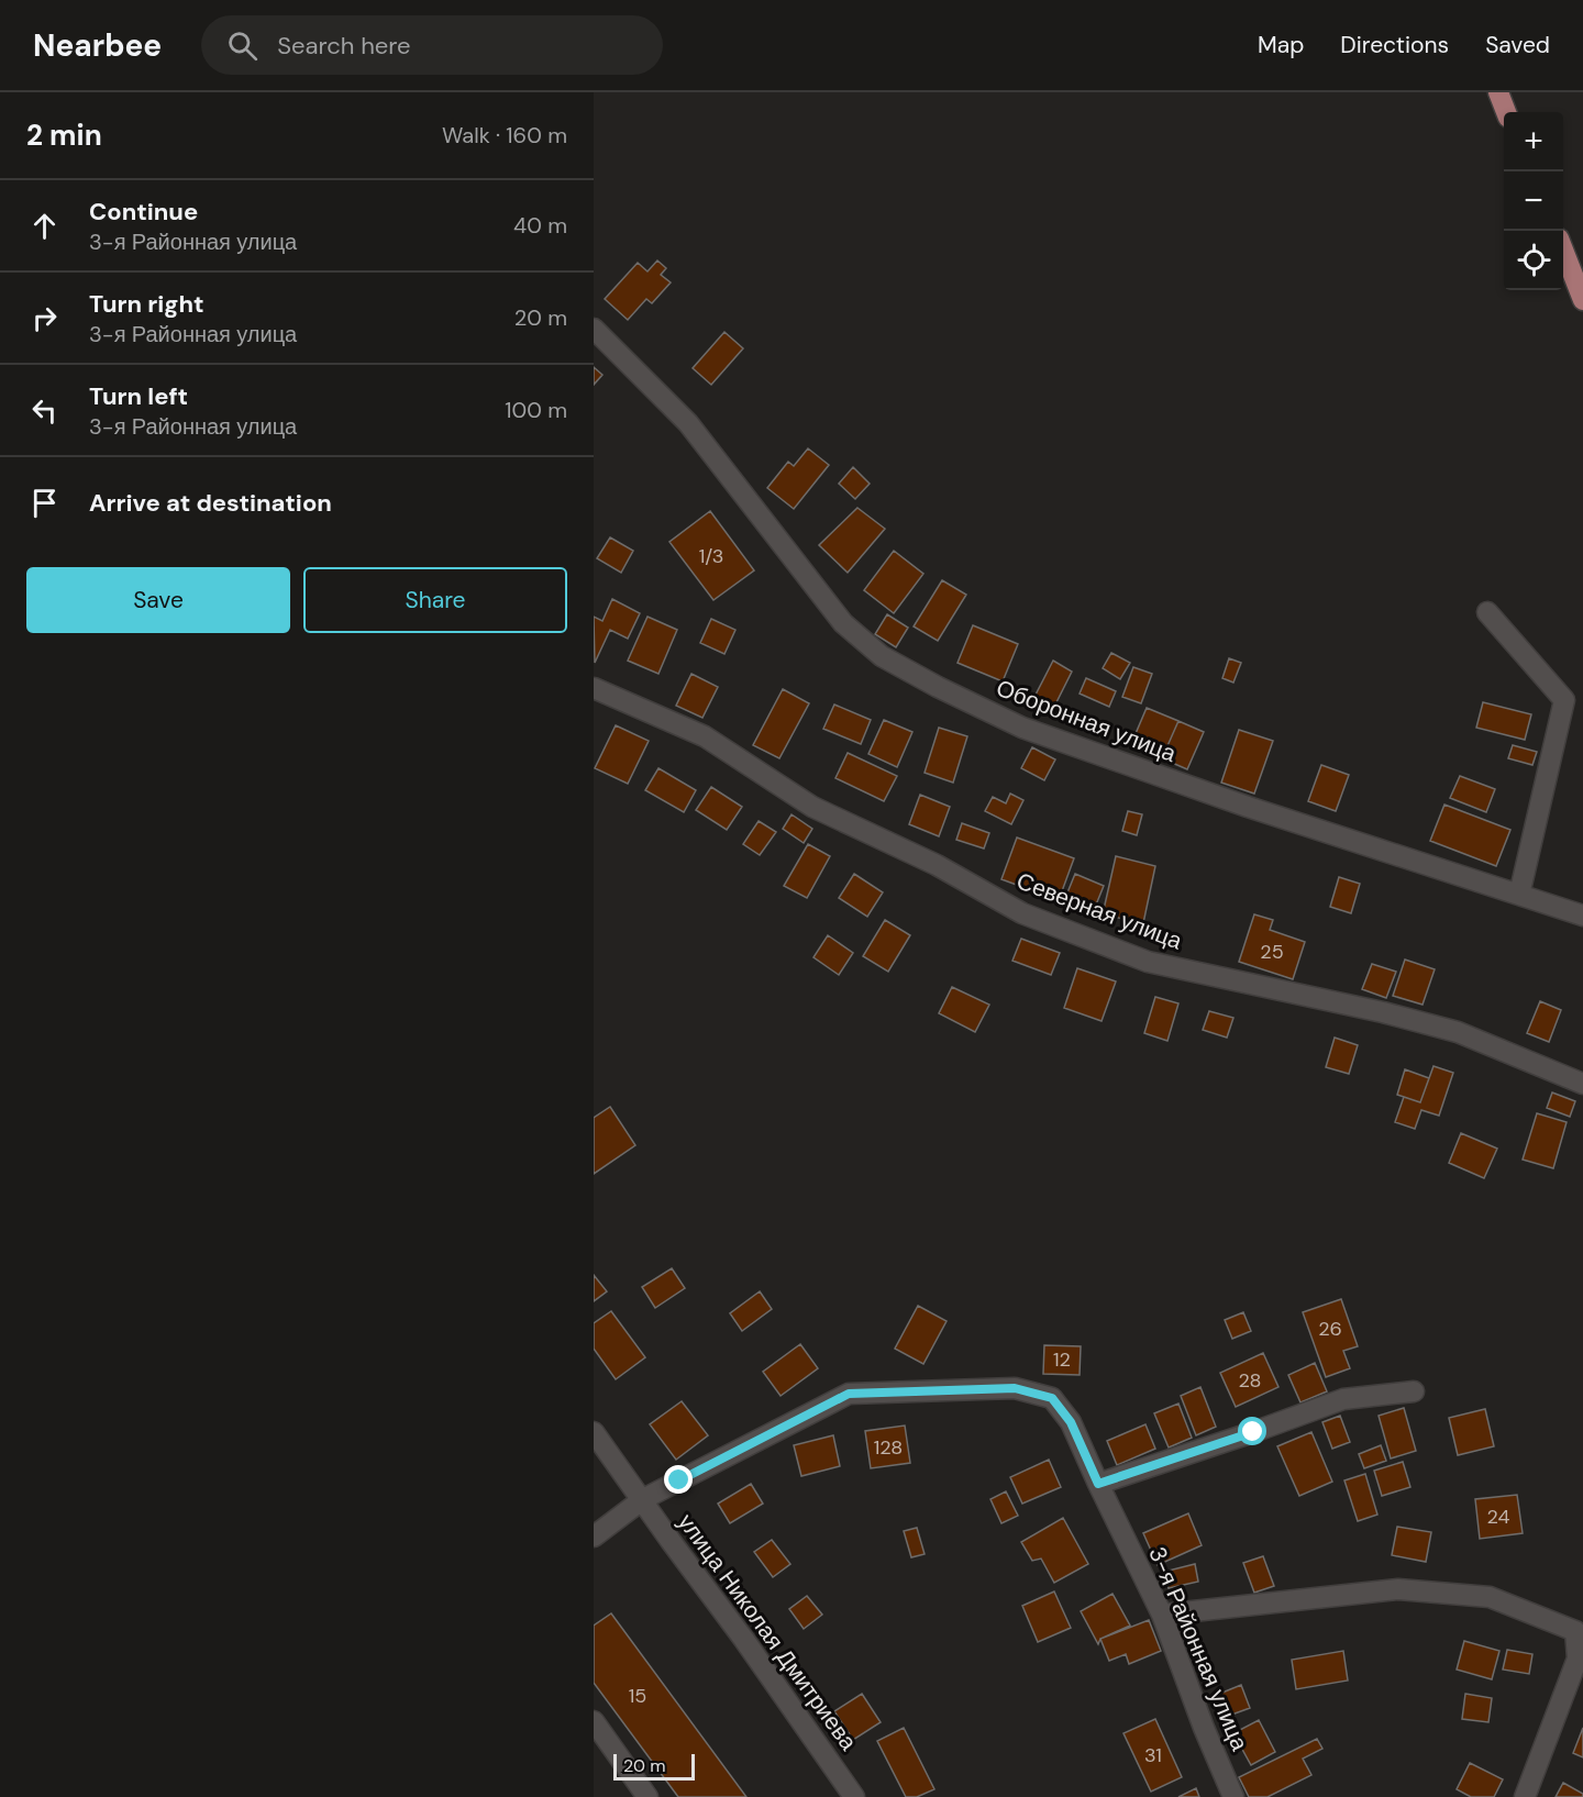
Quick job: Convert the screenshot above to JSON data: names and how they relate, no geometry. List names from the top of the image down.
{
  "streets": {
    "street": [
      "Оборонная улица",
      "Северная улица",
      "улица Николая Дмитриева",
      "3-я Районная улица"
    ]
  },
  "crossings": [
    ["улица Николая Дмитриева", "3-я Районная улица"]
  ],
  "house_numbers": [
    "1/3",
    "25",
    "26",
    "12",
    "28",
    "128",
    "24",
    "15",
    "31"
  ],
  "scale_bar": "20 m",
  "page": {
    "header": "Nearbee",
    "search": "Search here",
    "nav": ["Map", "Directions", "Saved"],
    "heading": ["2 min", "Walk · 160 m"],
    "map_buttons": ["+", "−"],
    "list": [
      ["Continue", "3-я Районная улица", "40 m"],
      ["Turn right", "3-я Районная улица", "20 m"],
      ["Turn left", "3-я Районная улица", "100 m"],
      "Arrive at destination"
    ],
    "buttons": ["Save", "Share"],
    "scale": "20 m"
  }
}
